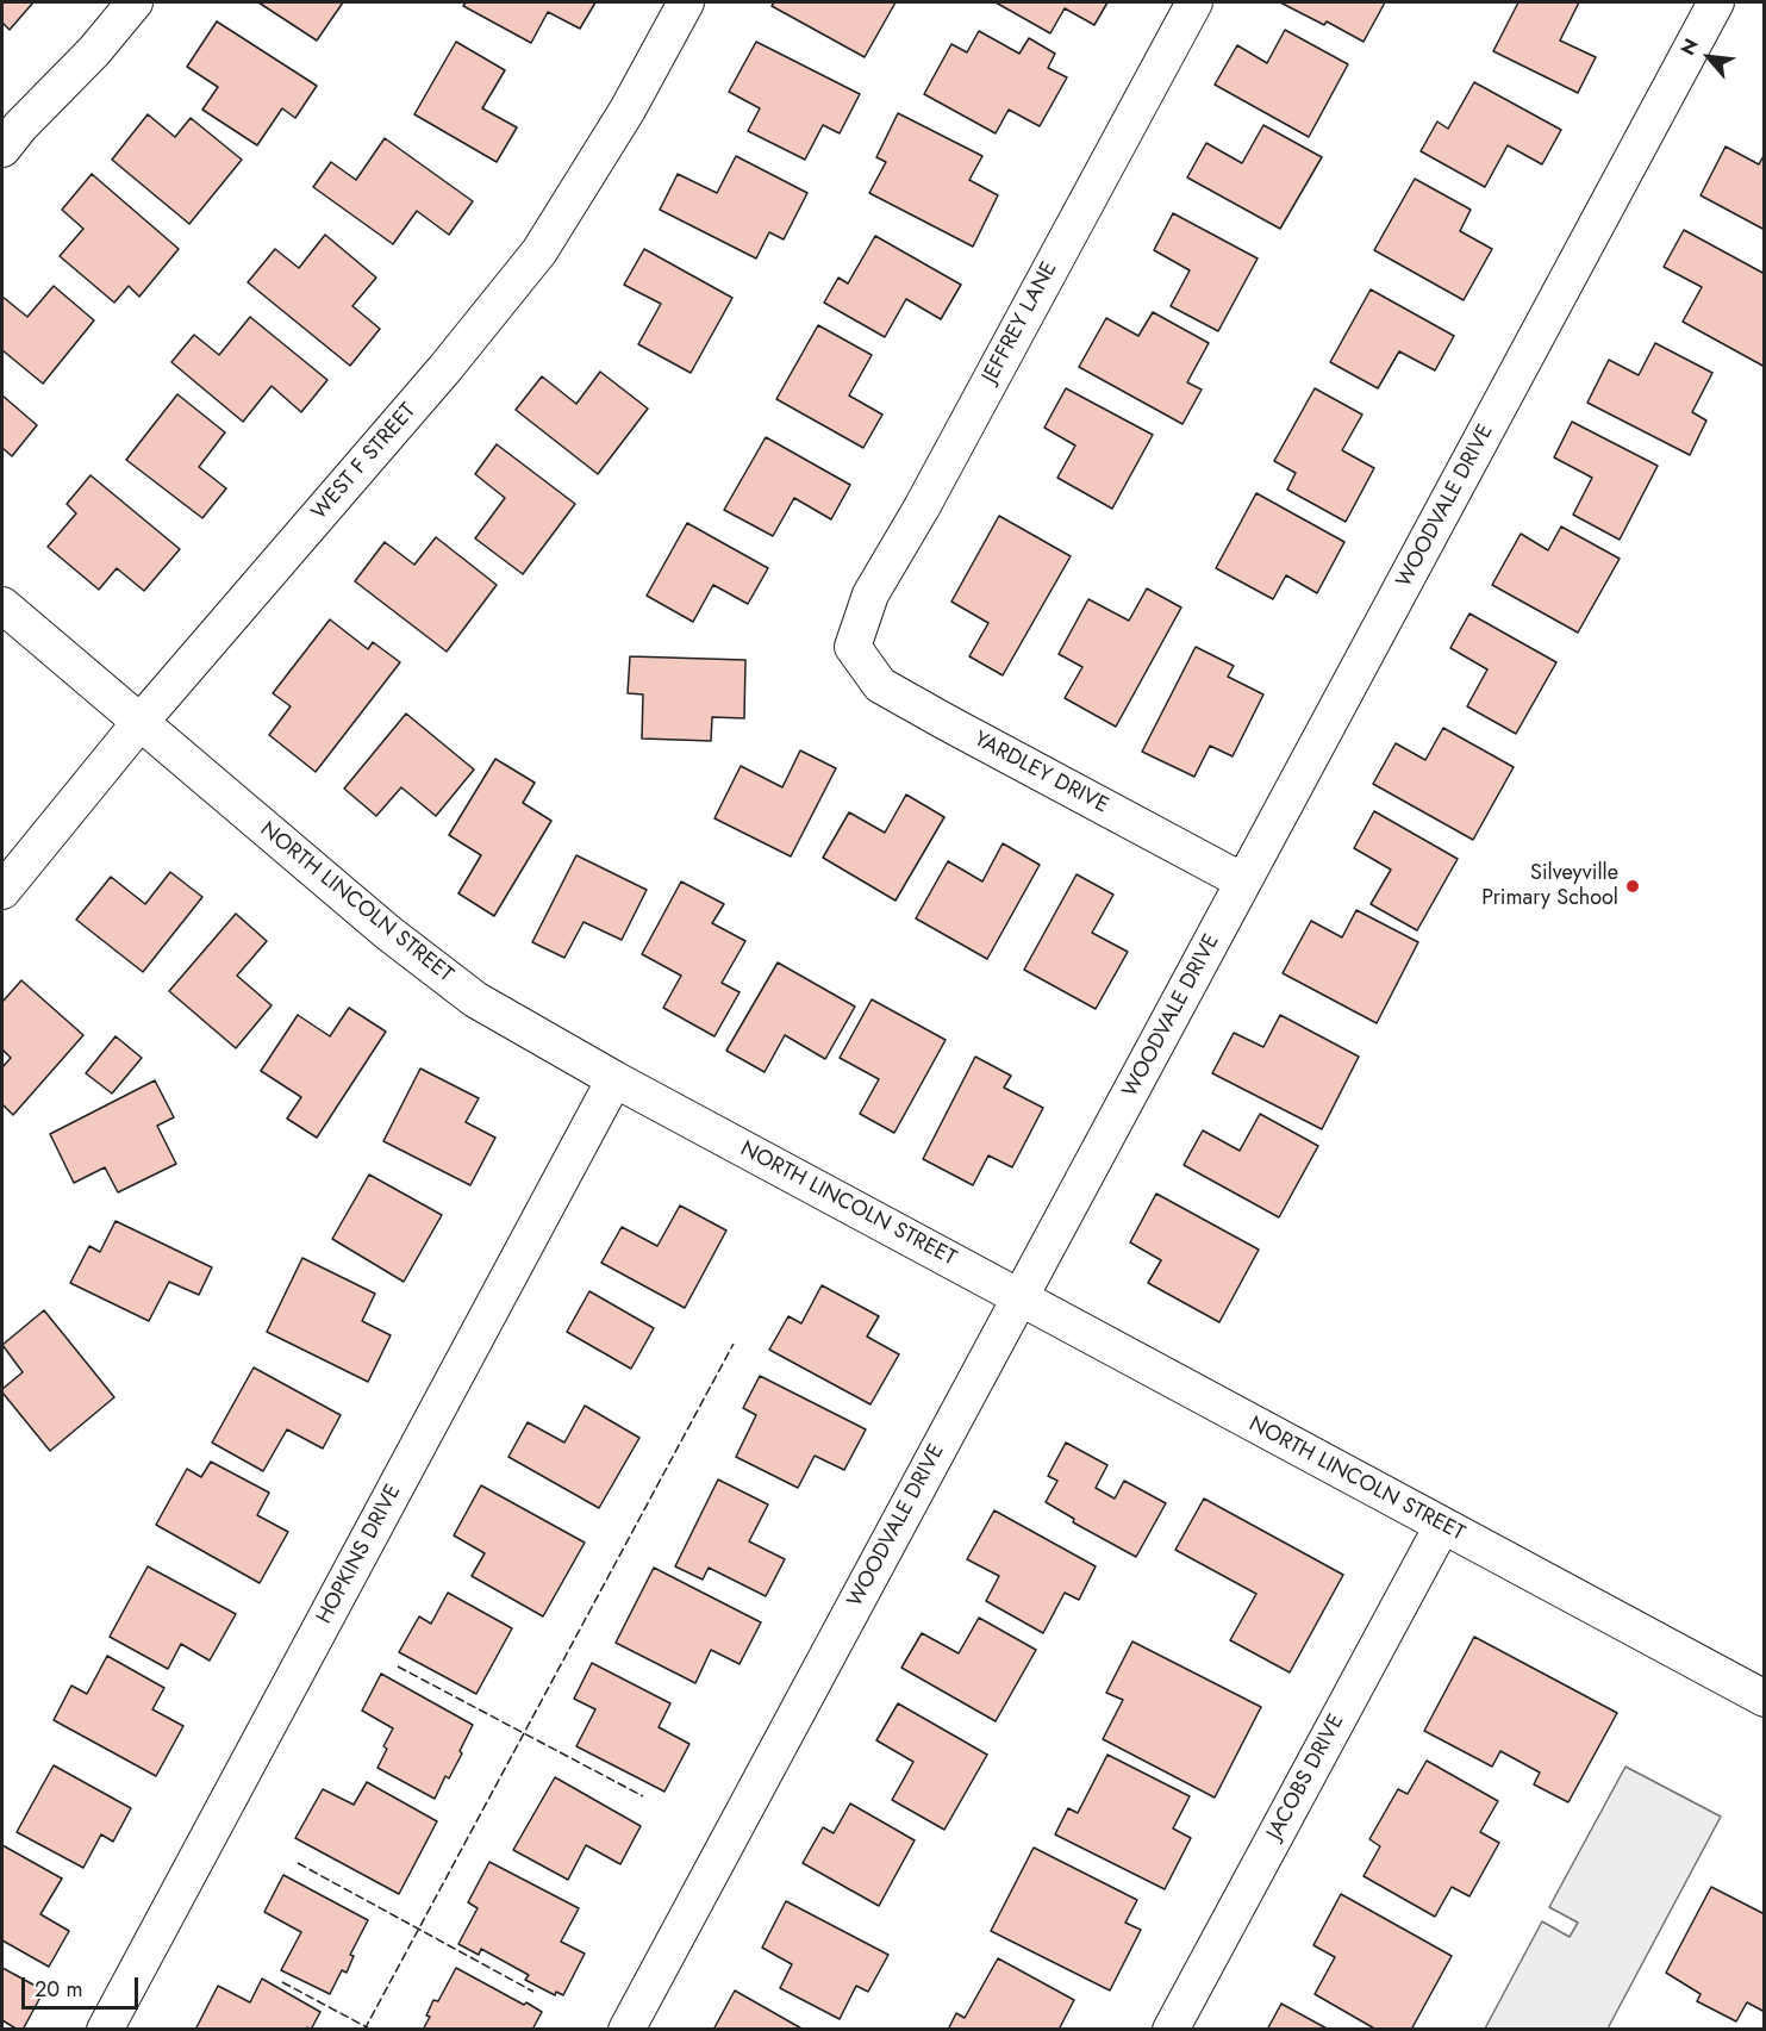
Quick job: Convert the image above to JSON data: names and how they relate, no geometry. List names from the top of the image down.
{
  "streets": {
    "street": [
      "JEFFREY LANE",
      "WEST F STREET",
      "WOODVALE DRIVE",
      "YARDLEY DRIVE",
      "NORTH LINCOLN STREET",
      "HOPKINS DRIVE",
      "JACOBS DRIVE"
    ]
  },
  "crossings": [
    ["JEFFREY LANE", "YARDLEY DRIVE"],
    ["WEST F STREET", "NORTH LINCOLN STREET"],
    ["WOODVALE DRIVE", "YARDLEY DRIVE"],
    ["WOODVALE DRIVE", "NORTH LINCOLN STREET"],
    ["NORTH LINCOLN STREET", "HOPKINS DRIVE"],
    ["NORTH LINCOLN STREET", "JACOBS DRIVE"]
  ],
  "places": ["Silveyville Primary School"],
  "scale_bar": "20 m",
  "north": "top left"
}
